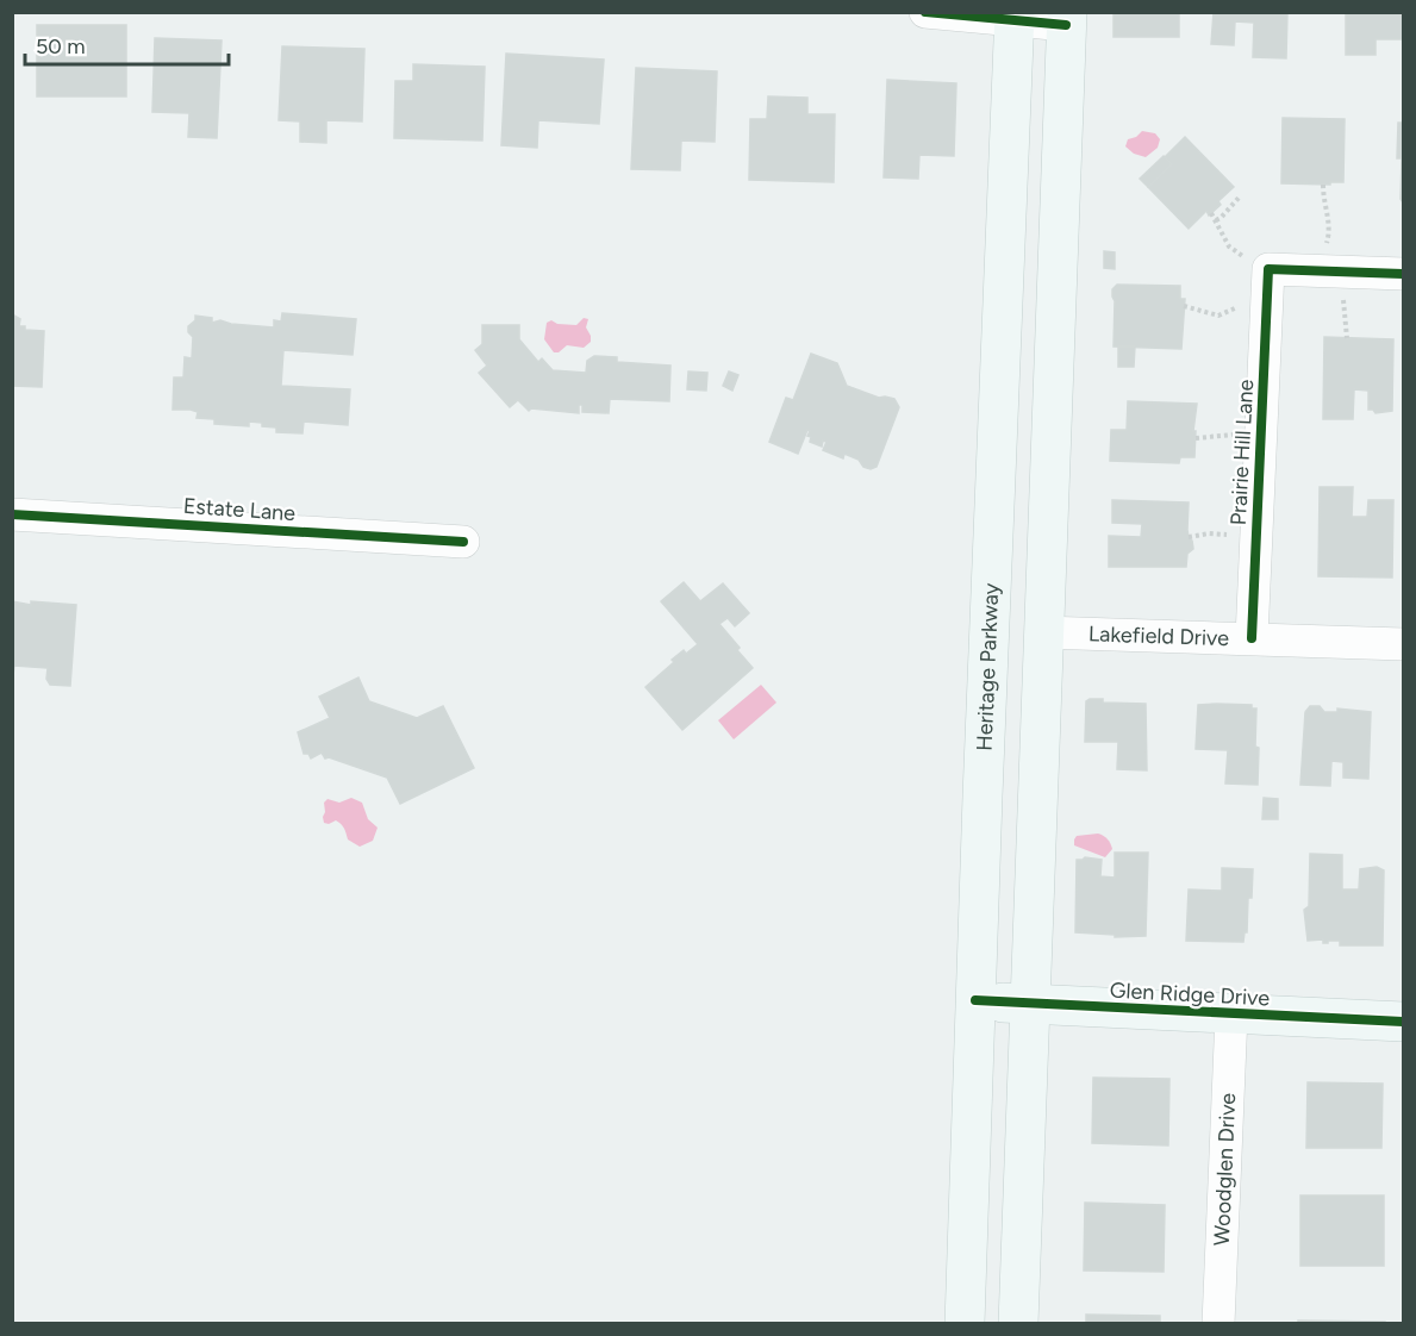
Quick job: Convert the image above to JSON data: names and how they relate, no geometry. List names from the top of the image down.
{
  "streets": {
    "main road": ["Heritage Parkway", "Glen Ridge Drive"],
    "street": [
      "Prairie Hill Lane",
      "Estate Lane",
      "Lakefield Drive",
      "Woodglen Drive"
    ]
  },
  "crossings": [
    ["Prairie Hill Lane", "Lakefield Drive"],
    ["Heritage Parkway", "Glen Ridge Drive"],
    ["Glen Ridge Drive", "Woodglen Drive"]
  ],
  "scale_bar": "50 m"
}
